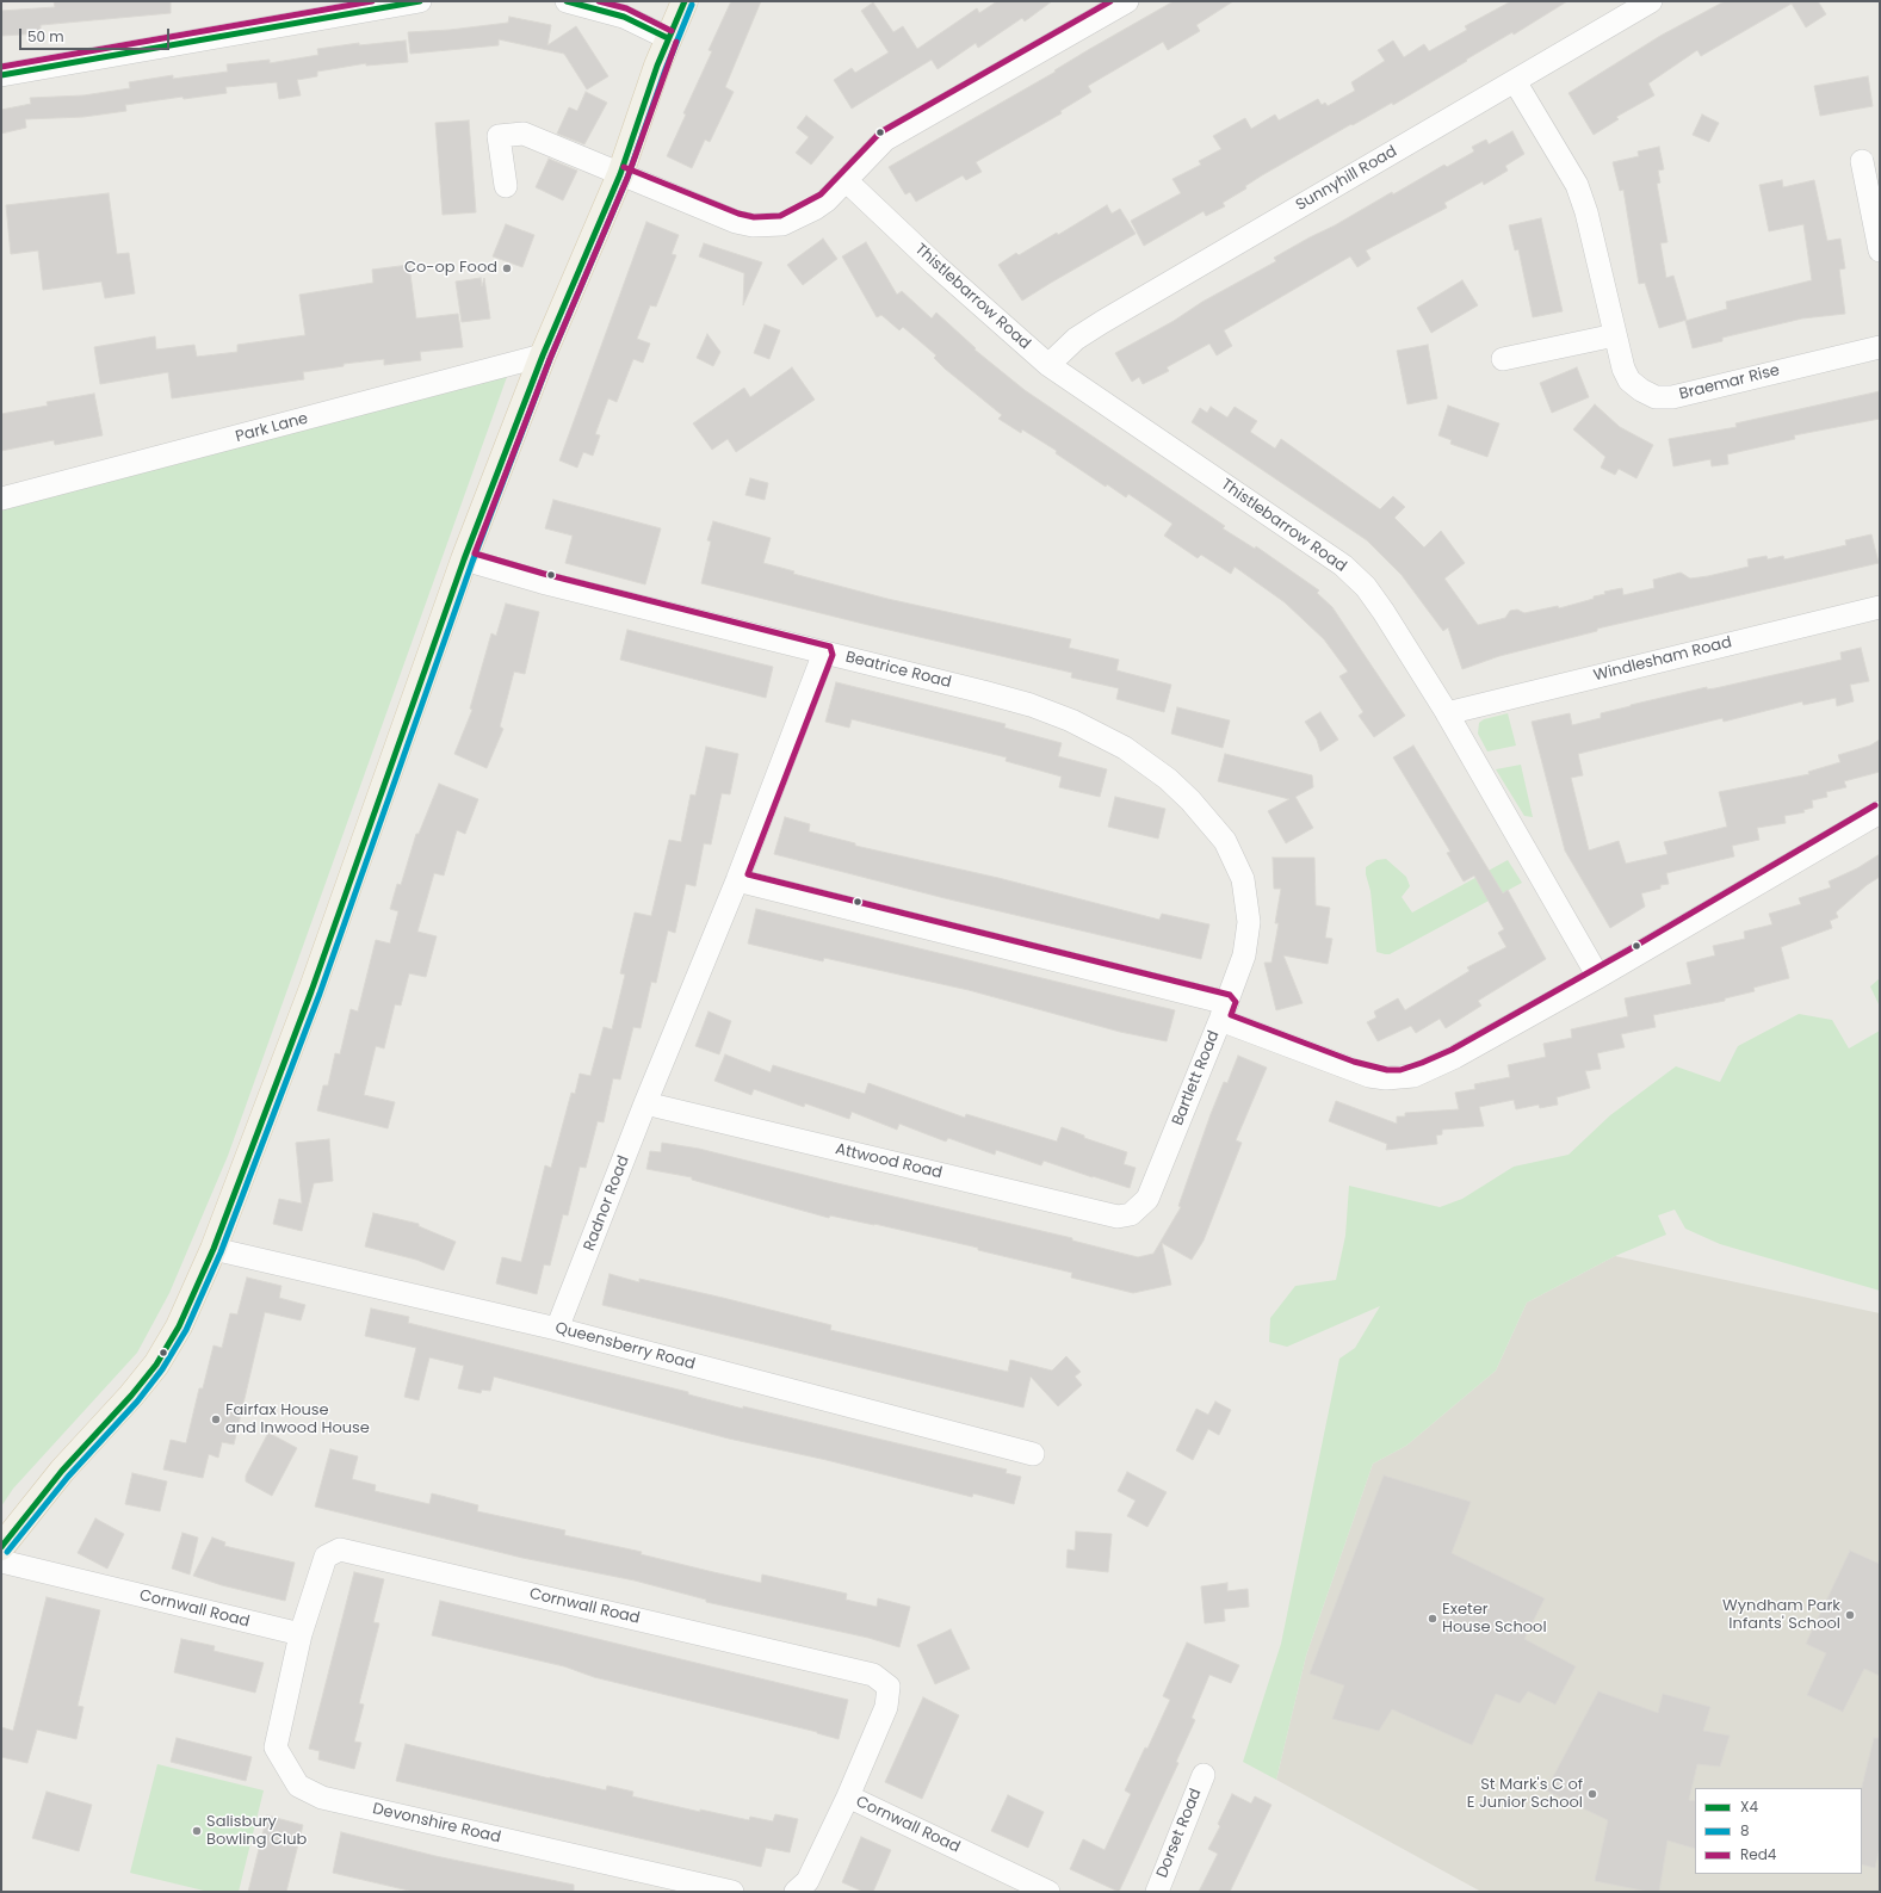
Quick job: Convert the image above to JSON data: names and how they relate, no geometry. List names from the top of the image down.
{
  "streets": {
    "street": [
      "Sunnyhill Road",
      "Thistlebarrow Road",
      "Braemar Rise",
      "Park Lane",
      "Windlesham Road",
      "Beatrice Road",
      "Bartlett Road",
      "Attwood Road",
      "Radnor Road",
      "Queensberry Road",
      "Cornwall Road",
      "Devonshire Road",
      "Dorset Road"
    ]
  },
  "crossings": [
    ["Sunnyhill Road", "Thistlebarrow Road"],
    ["Sunnyhill Road", "Braemar Rise"],
    ["Thistlebarrow Road", "Windlesham Road"],
    ["Beatrice Road", "Bartlett Road"],
    ["Beatrice Road", "Radnor Road"],
    ["Bartlett Road", "Attwood Road"],
    ["Attwood Road", "Radnor Road"],
    ["Radnor Road", "Queensberry Road"],
    ["Cornwall Road", "Devonshire Road"]
  ],
  "places": [
    "Co-op Food",
    "Fairfax House and Inwood House",
    "Wyndham Park Infants' School",
    "Exeter House School",
    "St Mark's C of E Junior School",
    "Salisbury Bowling Club"
  ],
  "lines": ["transit line X4", "transit line Red4", "transit line 8"],
  "legend": ["X4", "8", "Red4"],
  "scale_bar": "50 m"
}
